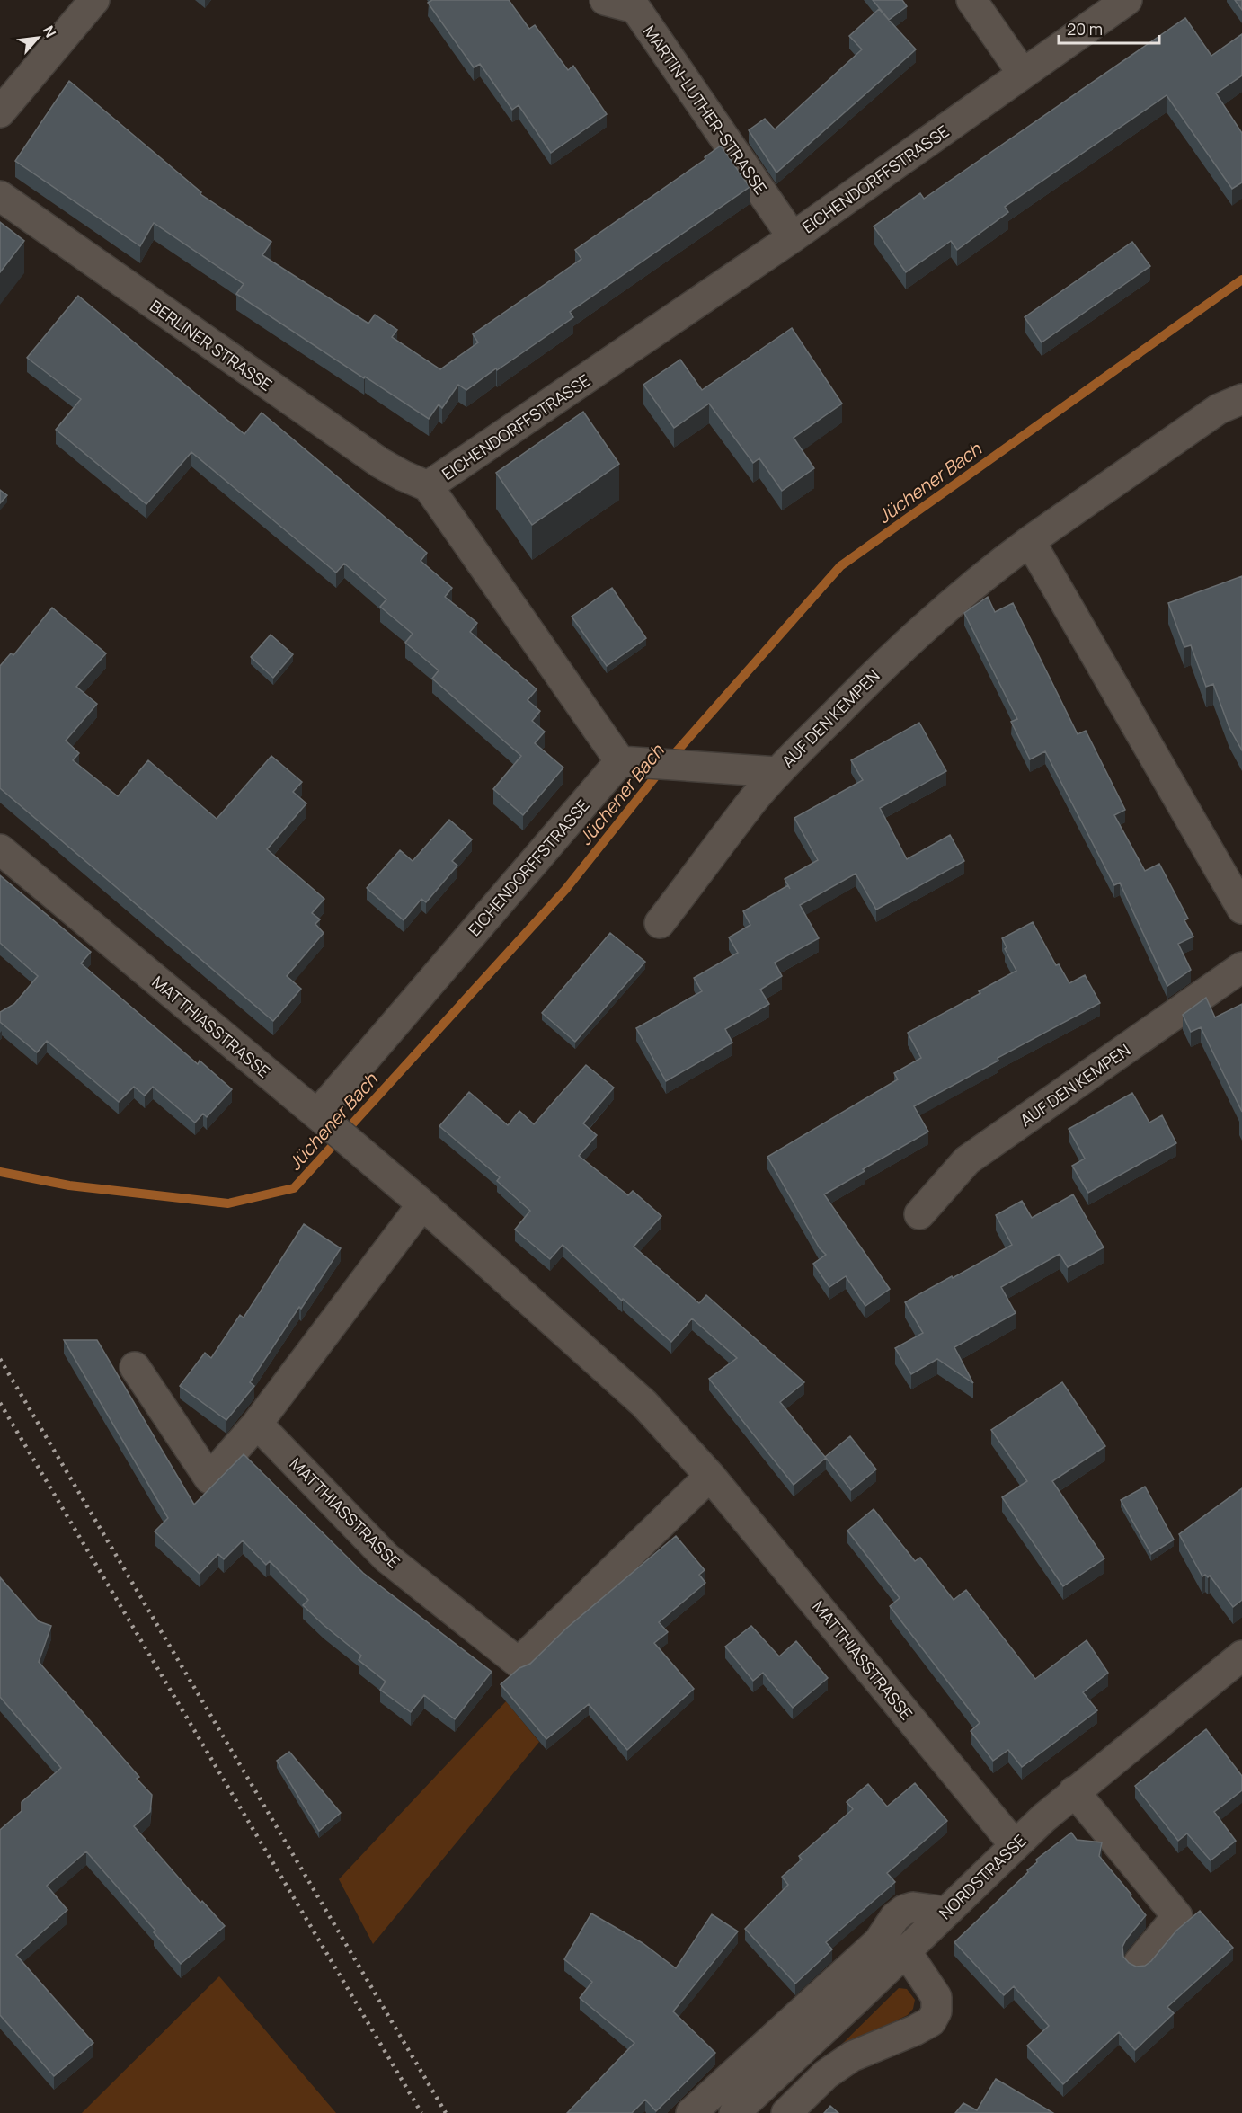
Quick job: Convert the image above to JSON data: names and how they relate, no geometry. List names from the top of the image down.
{
  "streets": {
    "street": [
      "MARTIN-LUTHER-STRASSE",
      "EICHENDORFFSTRASSE",
      "BERLINER STRASSE",
      "AUF DEN KEMPEN",
      "MATTHIASSTRASSE",
      "NORDSTRASSE"
    ]
  },
  "crossings": [
    ["MARTIN-LUTHER-STRASSE", "EICHENDORFFSTRASSE"],
    ["EICHENDORFFSTRASSE", "BERLINER STRASSE"],
    ["EICHENDORFFSTRASSE", "MATTHIASSTRASSE"],
    ["MATTHIASSTRASSE", "NORDSTRASSE"]
  ],
  "water": ["Jüchener Bach"],
  "scale_bar": "20 m",
  "north": "top right"
}
